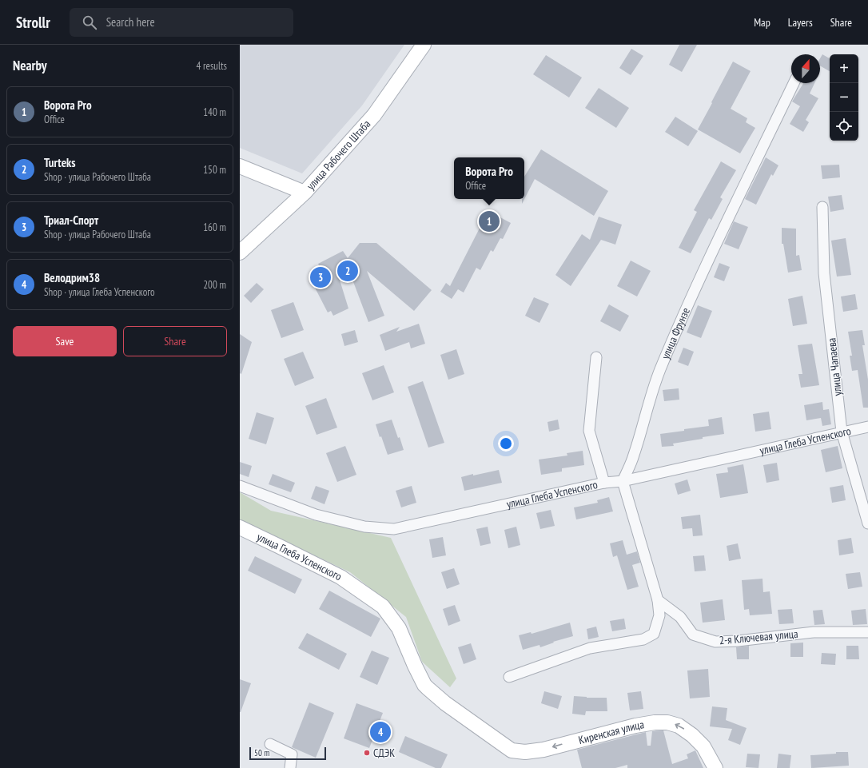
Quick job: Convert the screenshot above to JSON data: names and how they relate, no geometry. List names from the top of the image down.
{
  "streets": {
    "street": [
      "улица Рабочего Штаба",
      "улица Фрунзе",
      "улица Чапаева",
      "улица Глеба Успенского",
      "2-я Ключевая улица",
      "Киренская улица"
    ]
  },
  "crossings": [
    ["улица Фрунзе", "улица Глеба Успенского"],
    ["улица Чапаева", "улица Глеба Успенского"],
    ["улица Глеба Успенского", "Киренская улица"]
  ],
  "one_way": ["Киренская улица"],
  "places": ["СДЭК"],
  "scale_bar": "50 m",
  "north": "top",
  "page": {
    "header": "Strollr",
    "search": "Search here",
    "nav": ["Map", "Layers", "Share"],
    "heading": ["Nearby", "4 results"],
    "map_buttons": ["+", "−"],
    "list": [
      {
        "mark": "1",
        "name": "Ворота Pro",
        "note": "Office",
        "value": "140 m"
      },
      {
        "mark": "2",
        "name": "Turteks",
        "note": "Shop · улица Рабочего Штаба",
        "value": "150 m"
      },
      {
        "mark": "3",
        "name": "Триал-Спорт",
        "note": "Shop · улица Рабочего Штаба",
        "value": "160 m"
      },
      {
        "mark": "4",
        "name": "Велодрим38",
        "note": "Shop · улица Глеба Успенского",
        "value": "200 m"
      }
    ],
    "popup": ["Ворота Pro", "Office"],
    "pins": [
      "1",
      "2",
      "3",
      "4"
    ],
    "buttons": ["Save", "Share"],
    "scale": "50 m"
  }
}
